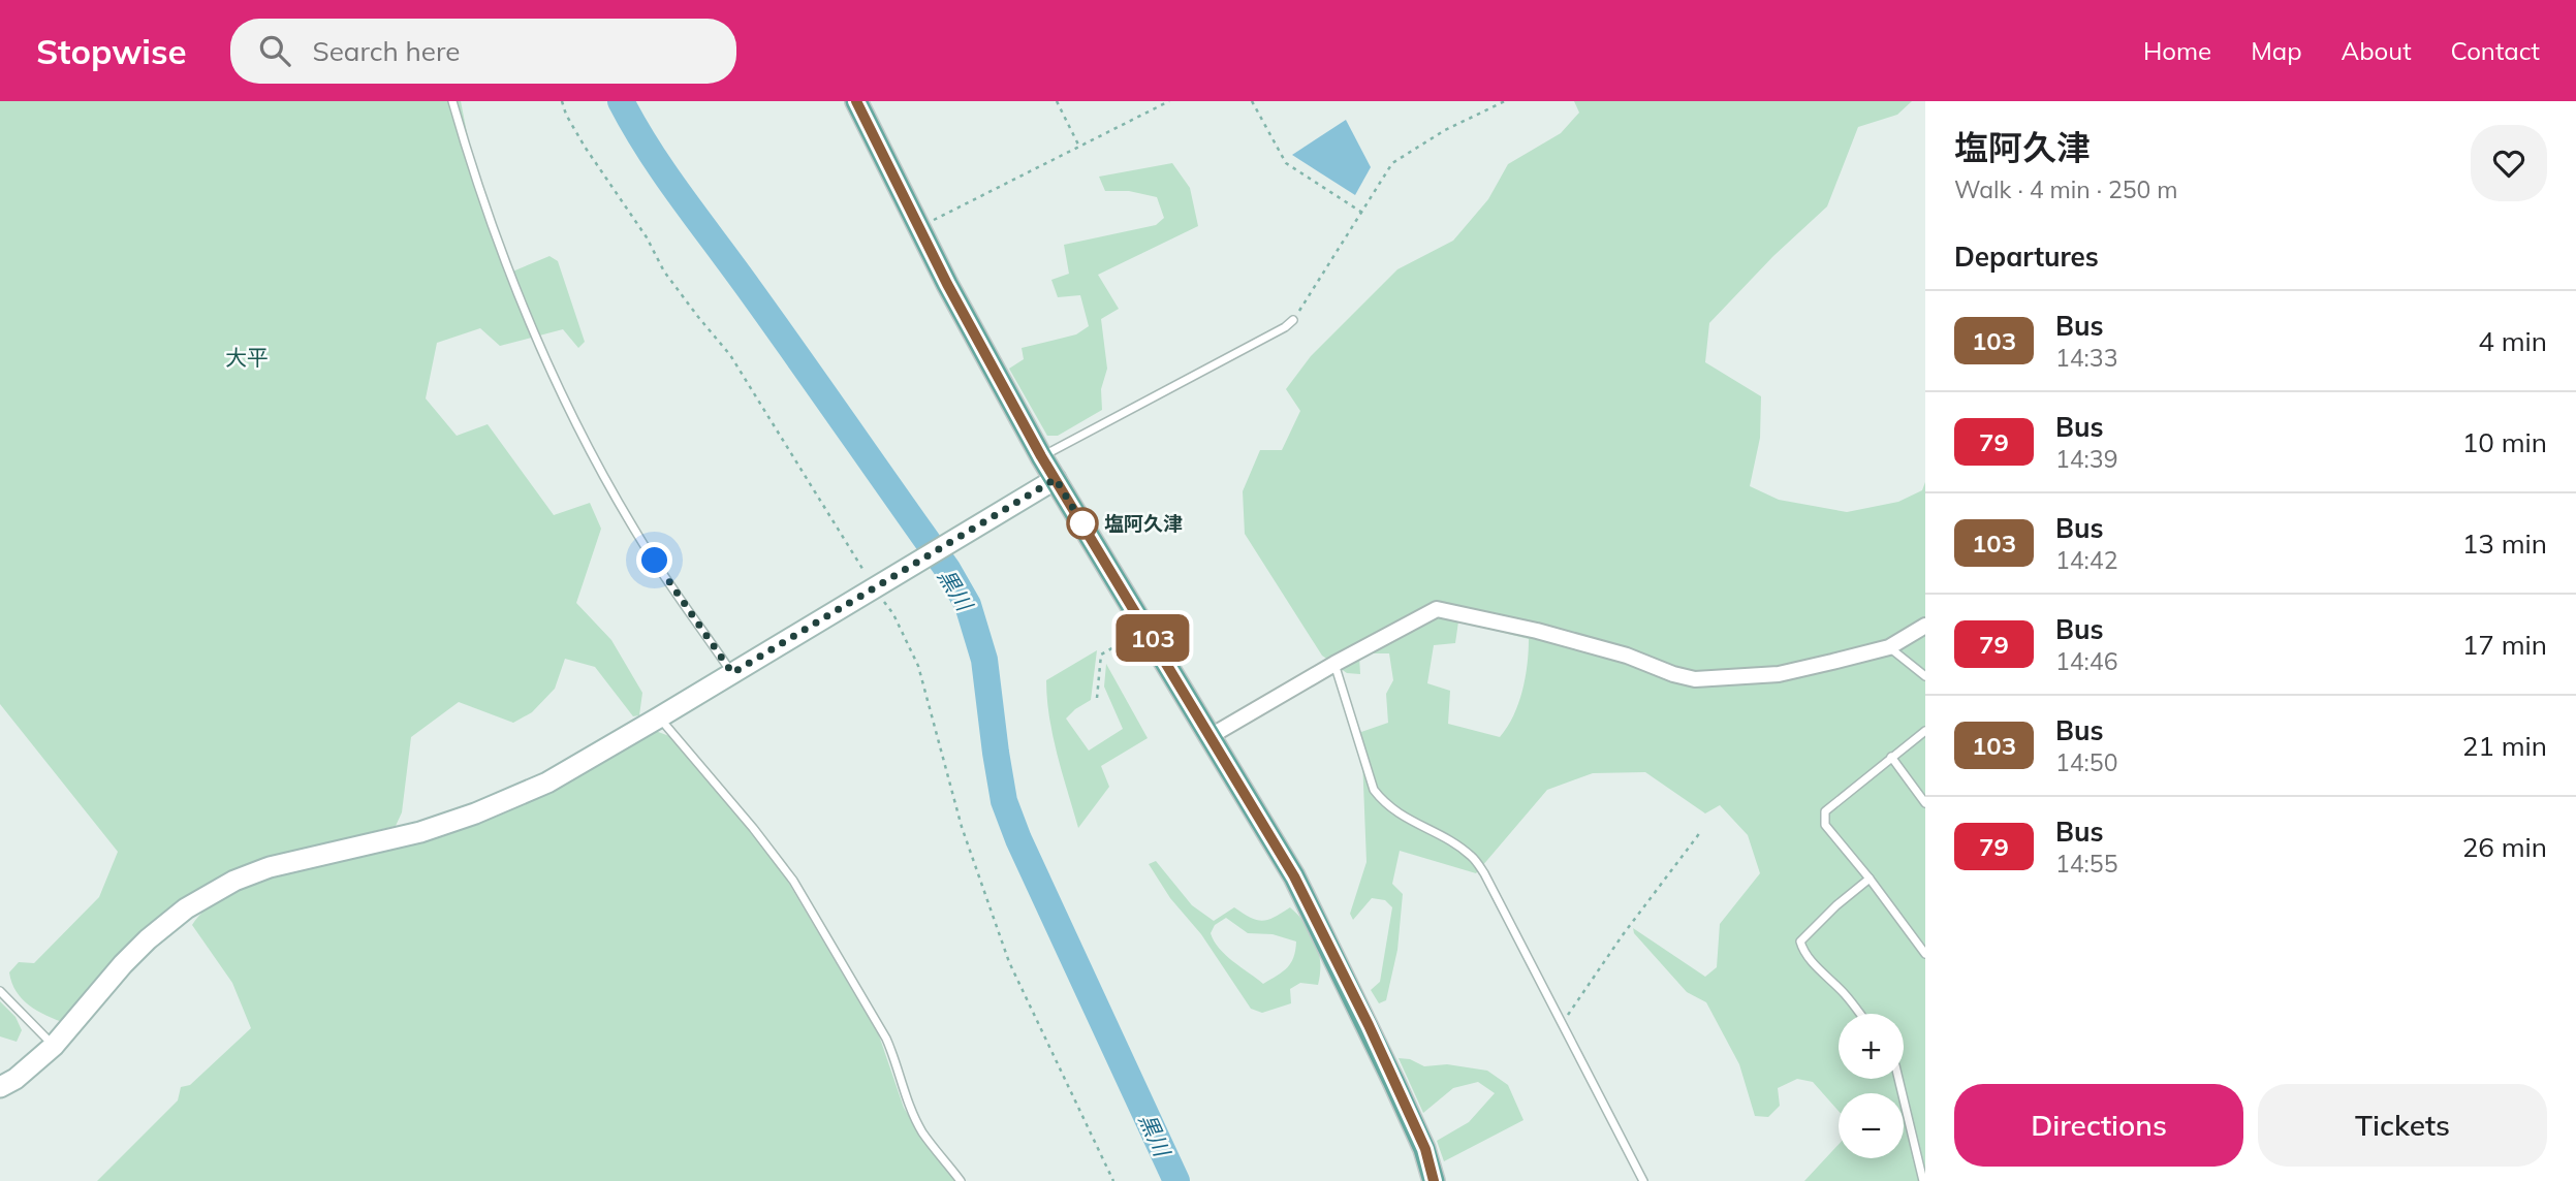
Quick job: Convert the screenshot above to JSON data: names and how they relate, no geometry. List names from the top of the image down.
{
  "districts": ["大平"],
  "water": ["黒川"],
  "places": ["塩阿久津"],
  "lines": ["bus line 103"],
  "page": {
    "header": "Stopwise",
    "search": "Search here",
    "nav": [
      "Home",
      "Map",
      "About",
      "Contact"
    ],
    "on_map": "103",
    "heading": [
      ["塩阿久津", "Walk · 4 min · 250 m"],
      "Departures"
    ],
    "list": [
      {
        "mark": "103",
        "name": "Bus",
        "note": "14:33",
        "value": "4 min"
      },
      {
        "mark": "79",
        "name": "Bus",
        "note": "14:39",
        "value": "10 min"
      },
      {
        "mark": "103",
        "name": "Bus",
        "note": "14:42",
        "value": "13 min"
      },
      {
        "mark": "79",
        "name": "Bus",
        "note": "14:46",
        "value": "17 min"
      },
      {
        "mark": "103",
        "name": "Bus",
        "note": "14:50",
        "value": "21 min"
      },
      {
        "mark": "79",
        "name": "Bus",
        "note": "14:55",
        "value": "26 min"
      }
    ],
    "map_buttons": ["+", "−"],
    "buttons": ["Directions", "Tickets"]
  }
}
